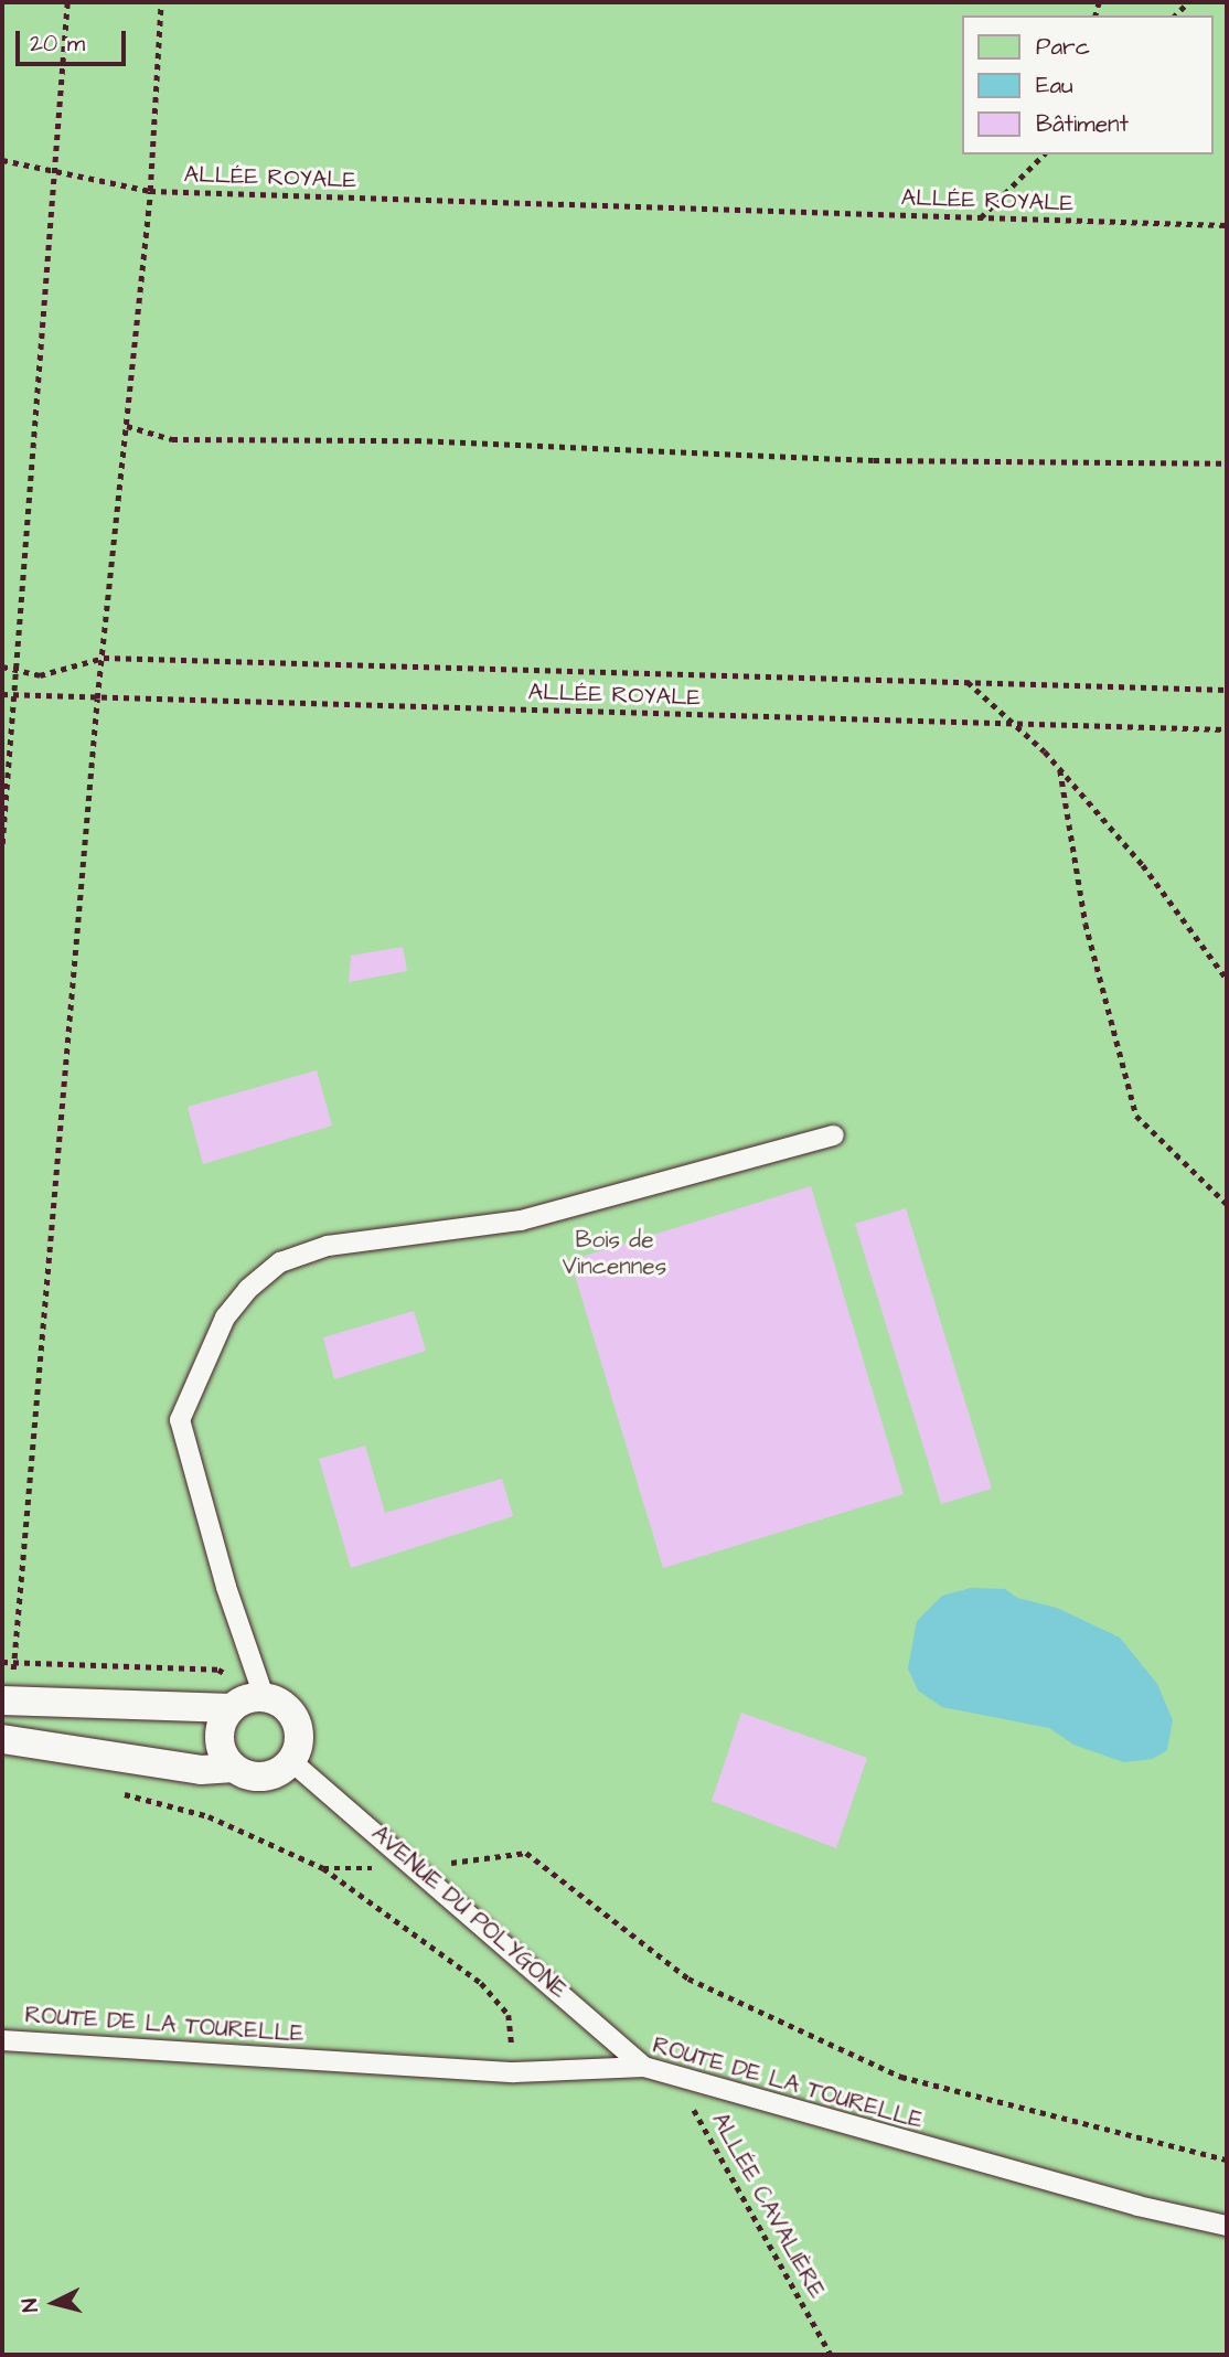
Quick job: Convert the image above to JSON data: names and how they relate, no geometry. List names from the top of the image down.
{
  "streets": {
    "lane": ["AVENUE DU POLYGONE", "ROUTE DE LA TOURELLE"],
    "path": ["ALLÉE ROYALE", "ALLÉE CAVALIÈRE"]
  },
  "crossings": [
    ["AVENUE DU POLYGONE", "ROUTE DE LA TOURELLE"],
    ["ROUTE DE LA TOURELLE", "ALLÉE CAVALIÈRE"]
  ],
  "parks": ["Bois de Vincennes"],
  "legend": ["Parc", "Eau", "Bâtiment"],
  "scale_bar": "20 m",
  "north": "left"
}
